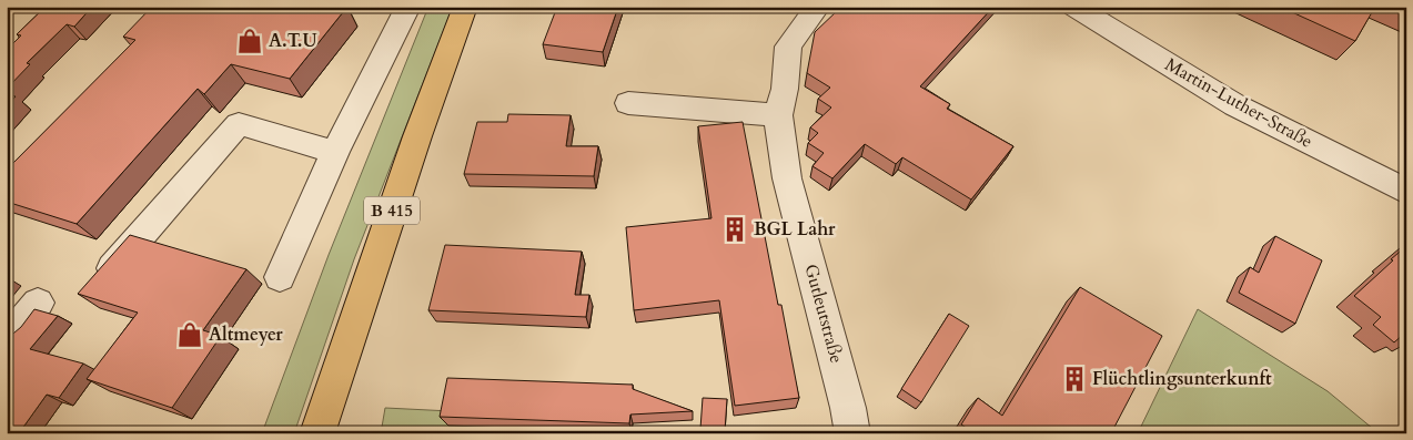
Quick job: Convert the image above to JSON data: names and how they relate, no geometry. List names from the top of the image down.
{
  "streets": {
    "main road": ["B 415"],
    "street": ["Martin-Luther-Straße", "Gutleutstraße"]
  },
  "places": {
    "shop": ["A.T.U", "Altmeyer"],
    "building": ["BGL Lahr", "Flüchtlingsunterkunft"]
  }
}
